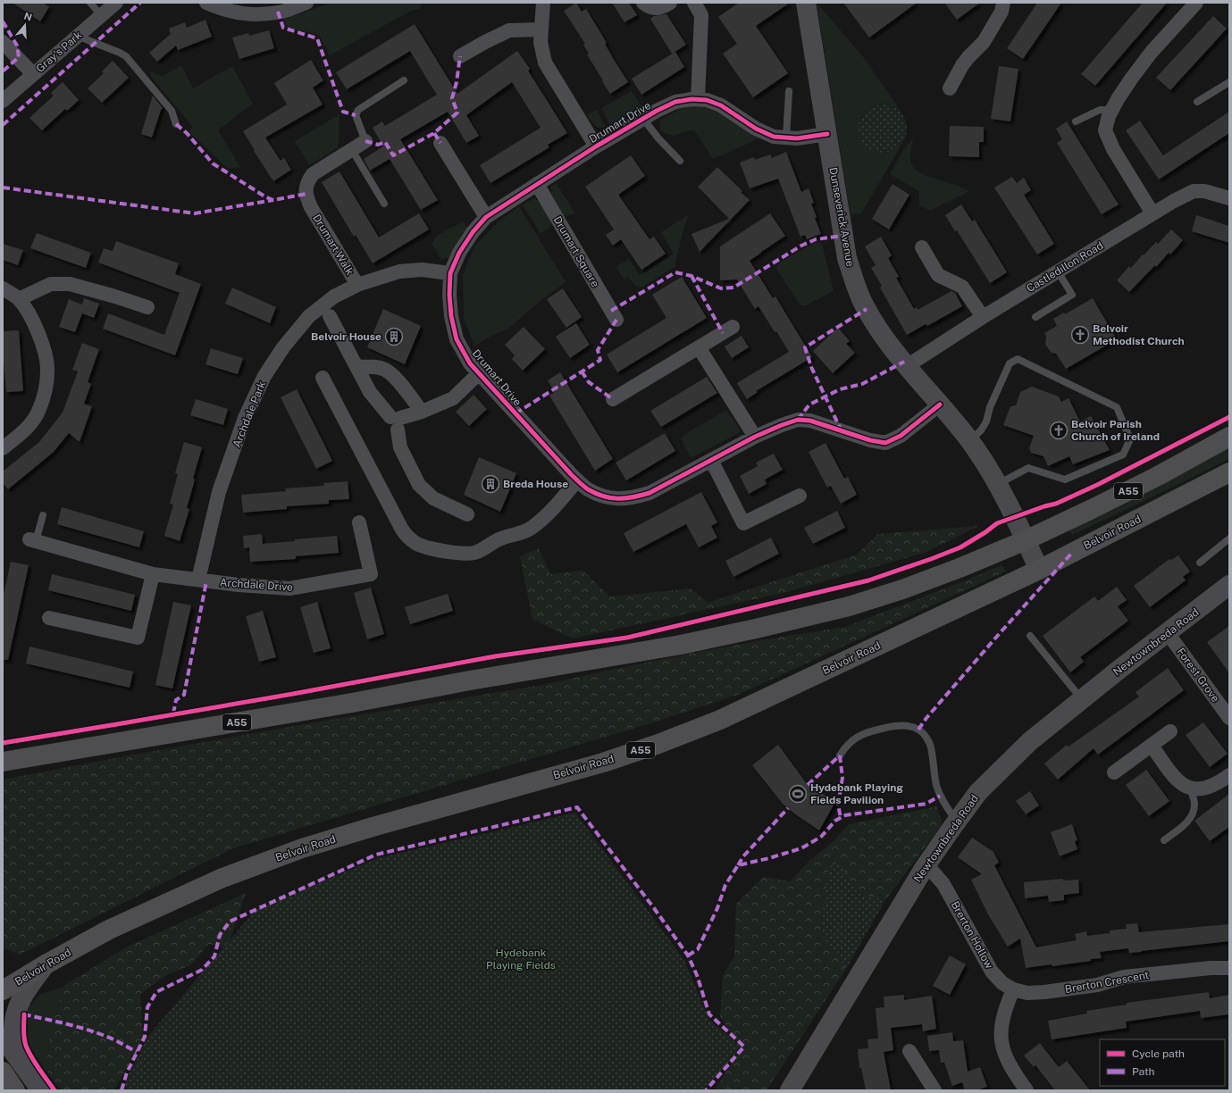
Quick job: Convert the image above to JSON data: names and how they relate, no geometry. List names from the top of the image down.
{
  "streets": {
    "highway": ["A55", "Belvoir Road"],
    "street": [
      "Gray's Park",
      "Drumart Drive",
      "Dunseverick Avenue",
      "Drumart Walk",
      "Drumart Square",
      "Castledillon Road",
      "Archdale Park",
      "Archdale Drive",
      "Newtownbreda Road",
      "Forest Grove",
      "Brerton Hollow",
      "Brerton Crescent"
    ]
  },
  "crossings": [
    ["Drumart Drive", "Dunseverick Avenue"],
    ["Drumart Drive", "Drumart Walk"],
    ["Drumart Drive", "Drumart Square"],
    ["Dunseverick Avenue", "Castledillon Road"],
    ["Dunseverick Avenue", "A55"],
    ["Dunseverick Avenue", "Belvoir Road"],
    ["Drumart Walk", "Archdale Park"],
    ["Archdale Park", "Archdale Drive"],
    ["Newtownbreda Road", "Forest Grove"],
    ["Newtownbreda Road", "Brerton Hollow"],
    ["Brerton Hollow", "Brerton Crescent"]
  ],
  "parks": ["Hydebank Playing Fields"],
  "places": {
    "church": ["Belvoir Methodist Church", "Belvoir Parish Church of Ireland"],
    "building": ["Belvoir House", "Breda House"],
    "sports": ["Hydebank Playing Fields Pavilion"]
  },
  "legend": ["Cycle path", "Path"],
  "north": "top"
}
